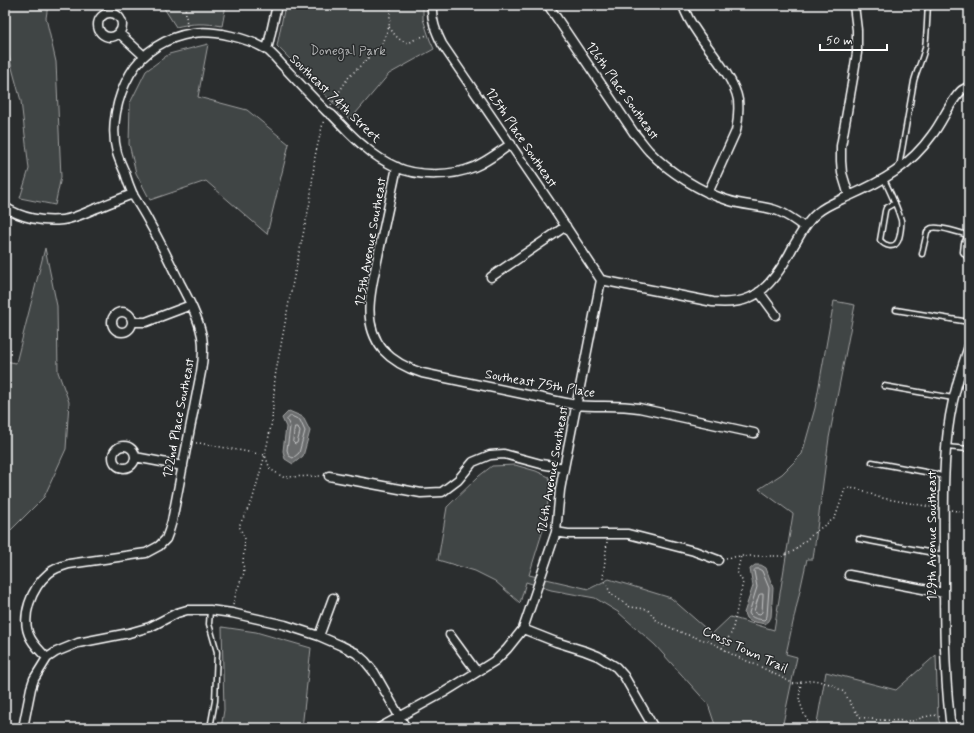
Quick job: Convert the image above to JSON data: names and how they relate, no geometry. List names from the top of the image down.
{
  "streets": {
    "street": [
      "126th Place Southeast",
      "Southeast 74th Street",
      "125th Place Southeast",
      "125th Avenue Southeast",
      "Southeast 75th Place",
      "122nd Place Southeast",
      "126th Avenue Southeast",
      "129th Avenue Southeast"
    ],
    "path": ["Cross Town Trail"]
  },
  "crossings": [
    ["Southeast 74th Street", "125th Place Southeast"],
    ["Southeast 74th Street", "125th Avenue Southeast"],
    ["Southeast 74th Street", "122nd Place Southeast"],
    ["125th Place Southeast", "126th Avenue Southeast"],
    ["125th Avenue Southeast", "Southeast 75th Place"],
    ["Southeast 75th Place", "126th Avenue Southeast"],
    ["129th Avenue Southeast", "Cross Town Trail"]
  ],
  "parks": ["Donegal Park"],
  "scale_bar": "50 m"
}
